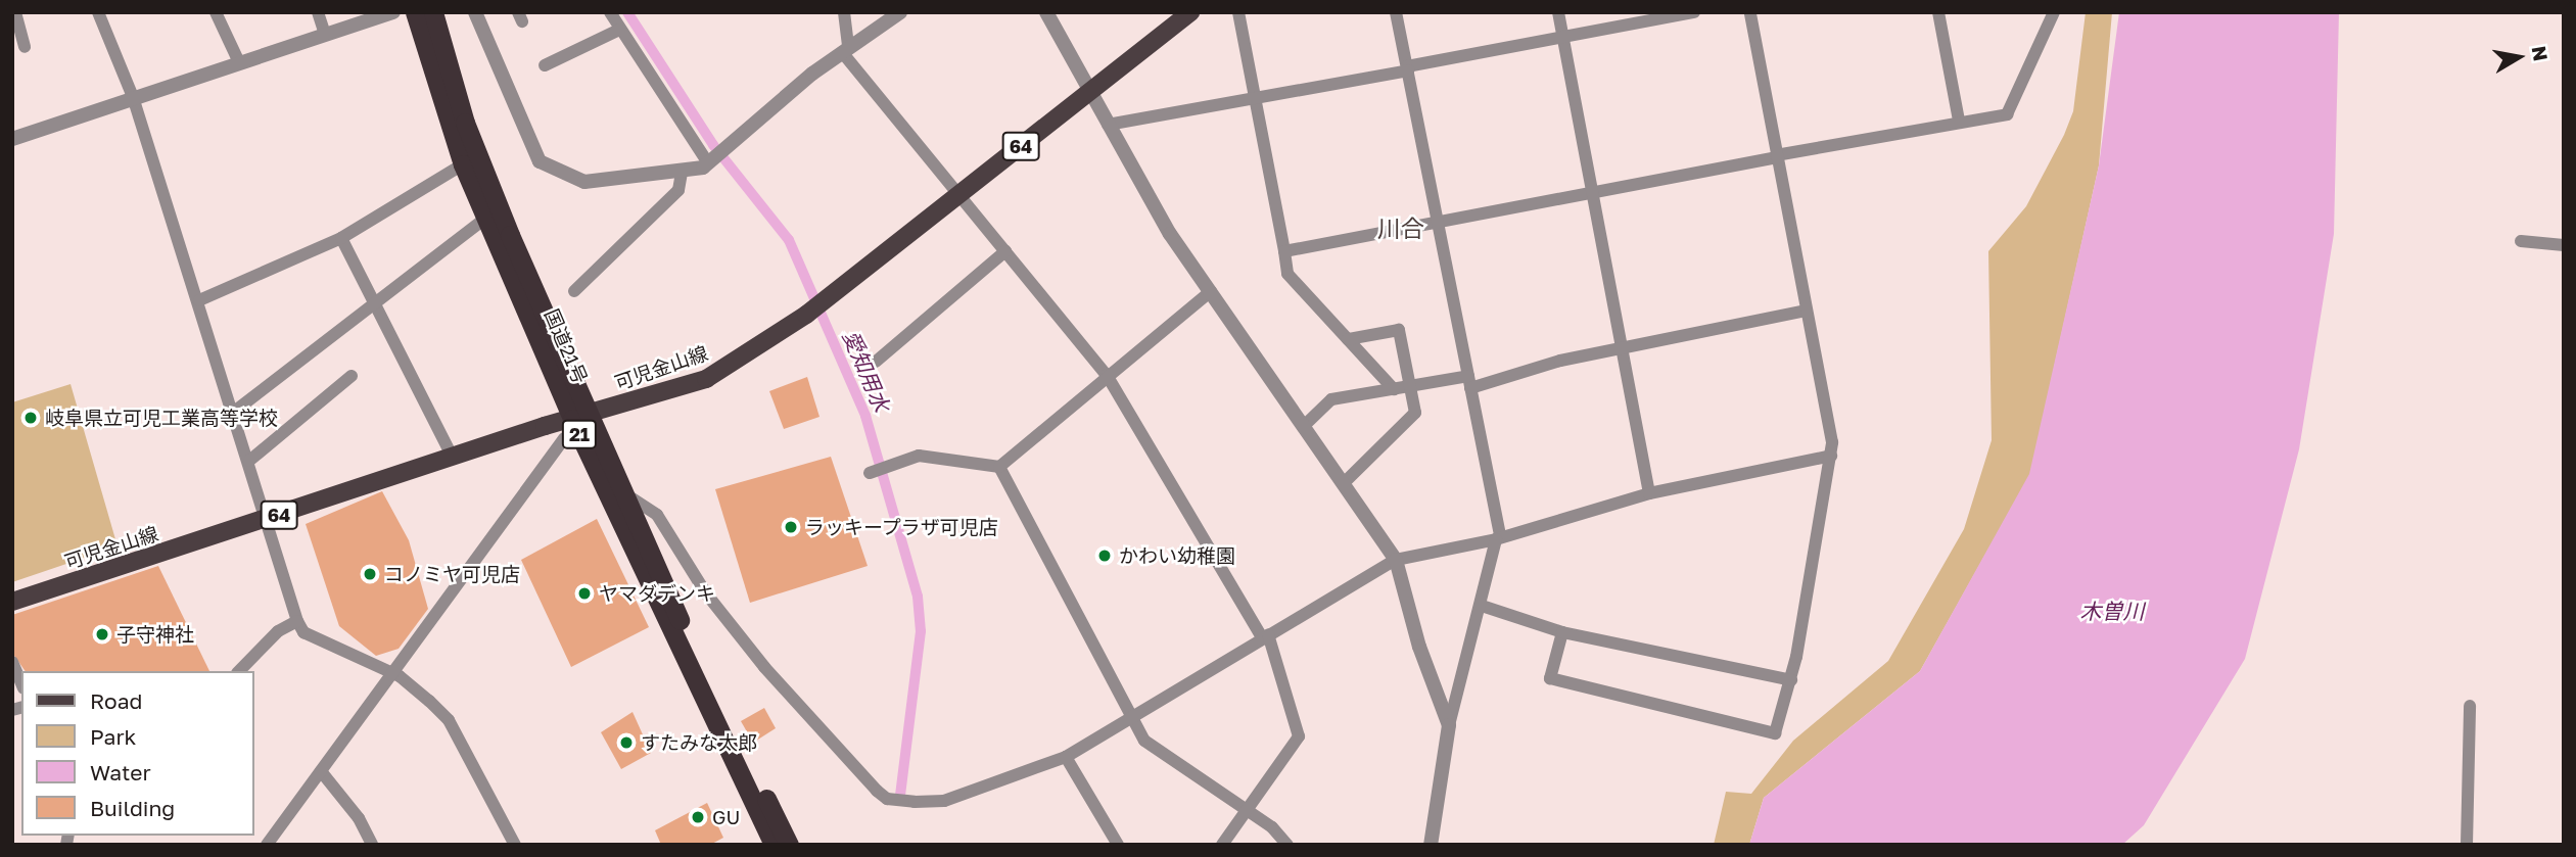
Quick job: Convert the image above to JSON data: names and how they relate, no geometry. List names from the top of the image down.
{
  "streets": {
    "highway": ["国道21号", "21"],
    "main road": ["64", "可児金山線"]
  },
  "crossings": [
    ["国道21号", "可児金山線"]
  ],
  "districts": ["川合"],
  "water": ["愛知用水", "木曽川"],
  "places": [
    "岐阜県立可児工業高等学校",
    "ラッキープラザ可児店",
    "かわい幼稚園",
    "コノミヤ可児店",
    "ヤマダデンキ",
    "子守神社",
    "すたみな太郎",
    "GU"
  ],
  "legend": [
    "Road",
    "Park",
    "Water",
    "Building"
  ],
  "north": "right"
}
